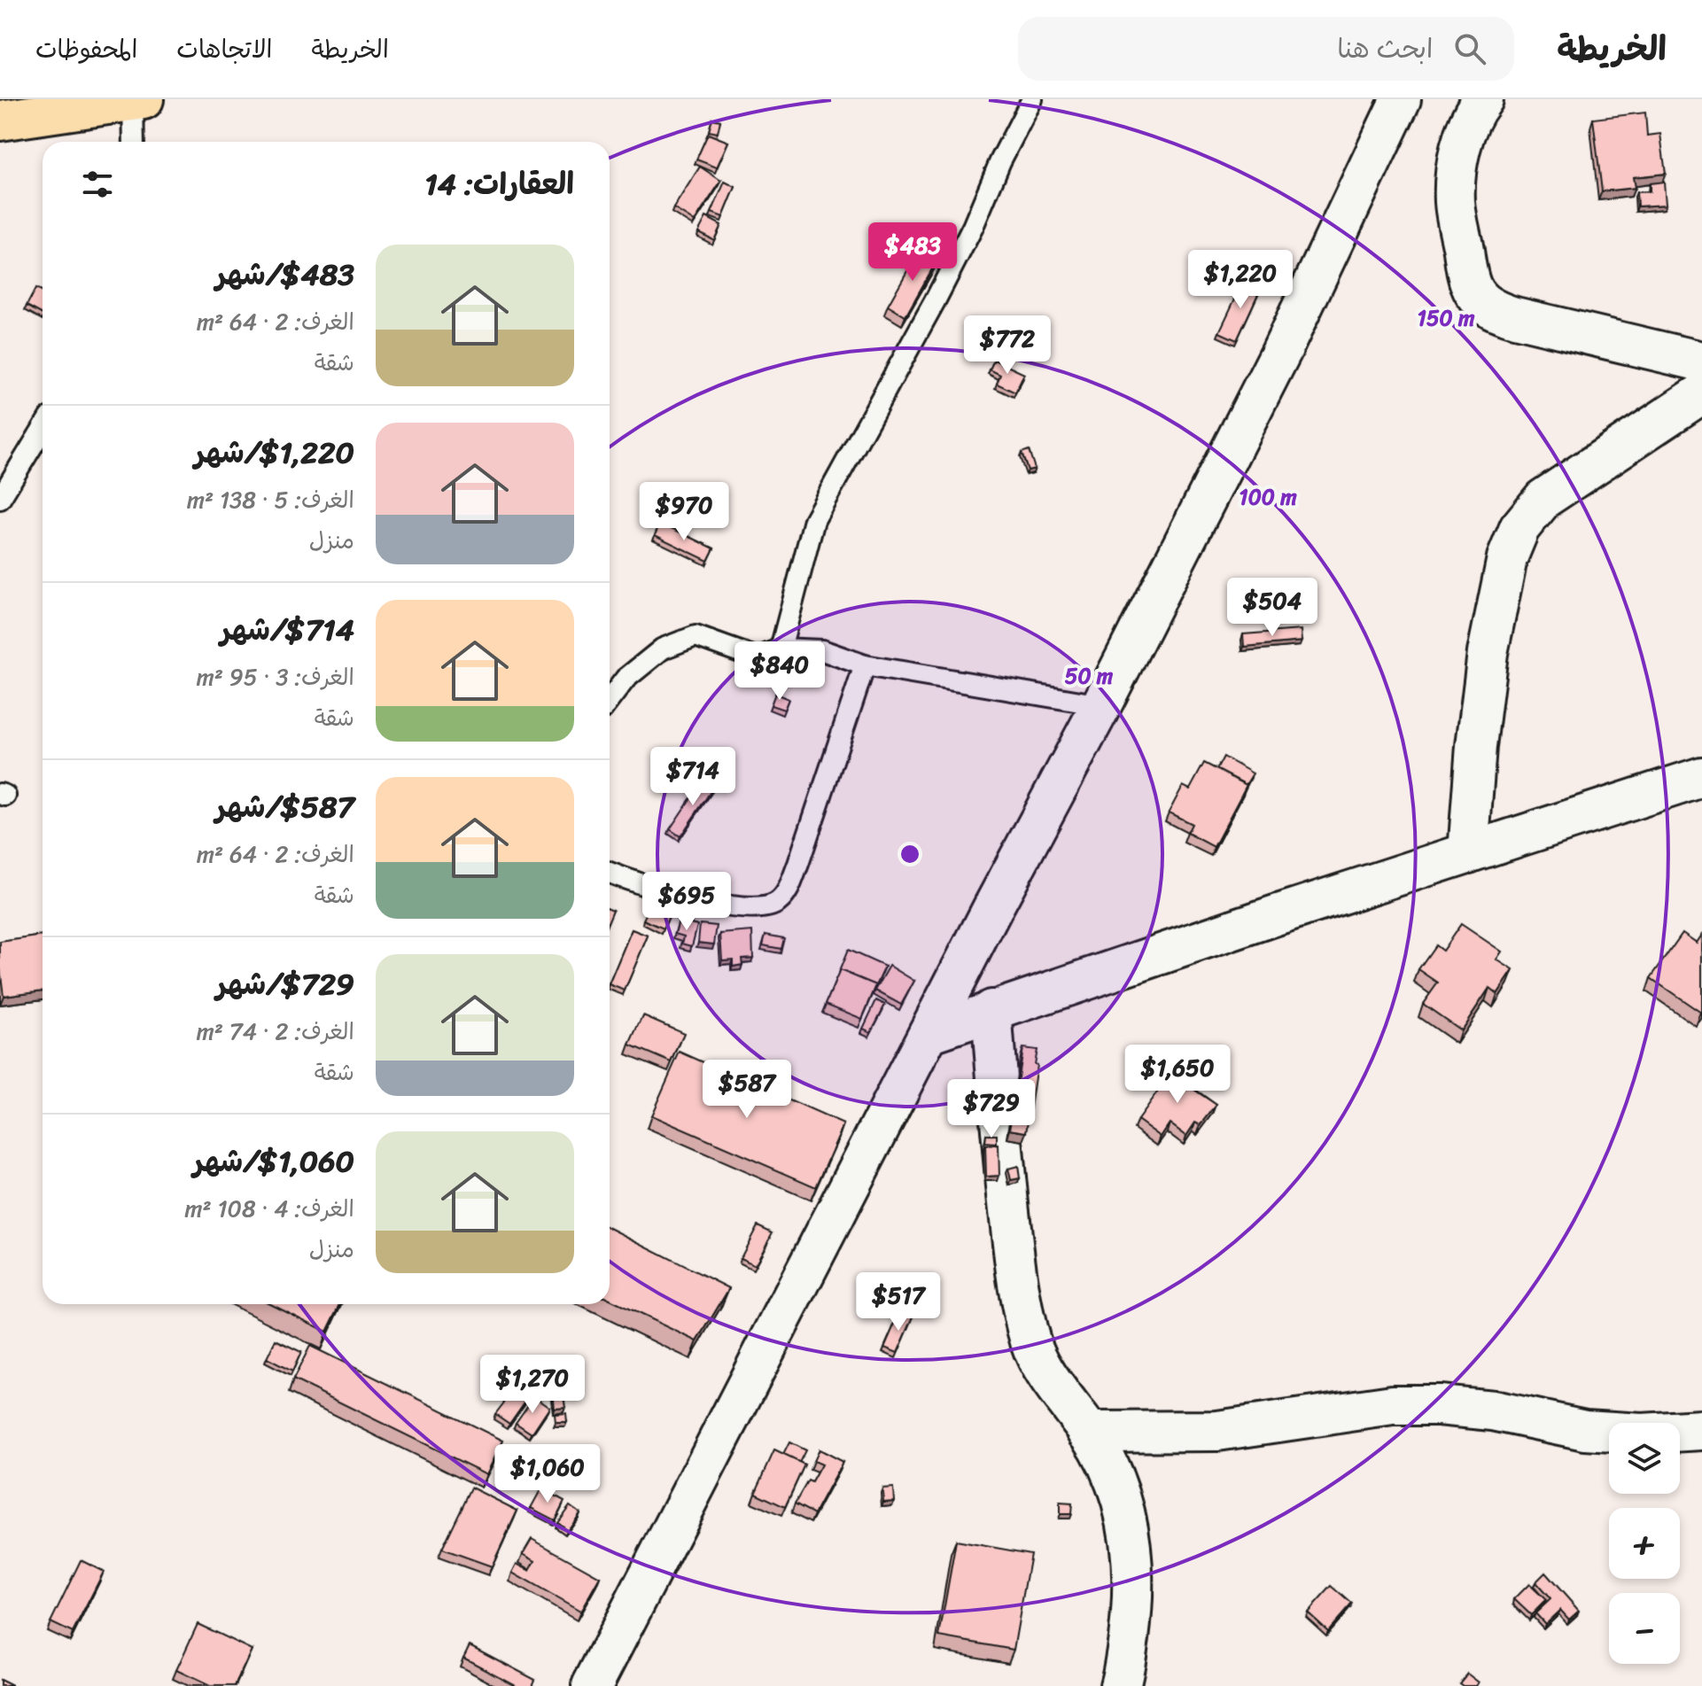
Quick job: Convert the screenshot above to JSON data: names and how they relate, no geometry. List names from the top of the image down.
{
  "page": {
    "header": "الخريطة",
    "search": "ابحث هنا",
    "nav": ["الخريطة", "الاتجاهات", "المحفوظات"],
    "heading": "العقارات: 14",
    "price": [
      "$483",
      "$1,220",
      "$772",
      "$970",
      "$504",
      "$840",
      "$714",
      "$695",
      "$1,650",
      "$587",
      "$729",
      "$517",
      "$1,270",
      "$1,060"
    ],
    "list": [
      {
        "name": "$483/شهر",
        "note": "الغرف: 2 · 64 m² · شقة"
      },
      {
        "name": "$1,220/شهر",
        "note": "الغرف: 5 · 138 m² · منزل"
      },
      {
        "name": "$714/شهر",
        "note": "الغرف: 3 · 95 m² · شقة"
      },
      {
        "name": "$587/شهر",
        "note": "الغرف: 2 · 64 m² · شقة"
      },
      {
        "name": "$729/شهر",
        "note": "الغرف: 2 · 74 m² · شقة"
      },
      {
        "name": "$1,060/شهر",
        "note": "الغرف: 4 · 108 m² · منزل"
      }
    ],
    "map_buttons": ["+", "−"]
  },
  "rings": ["150 m", "100 m", "50 m"]
}
